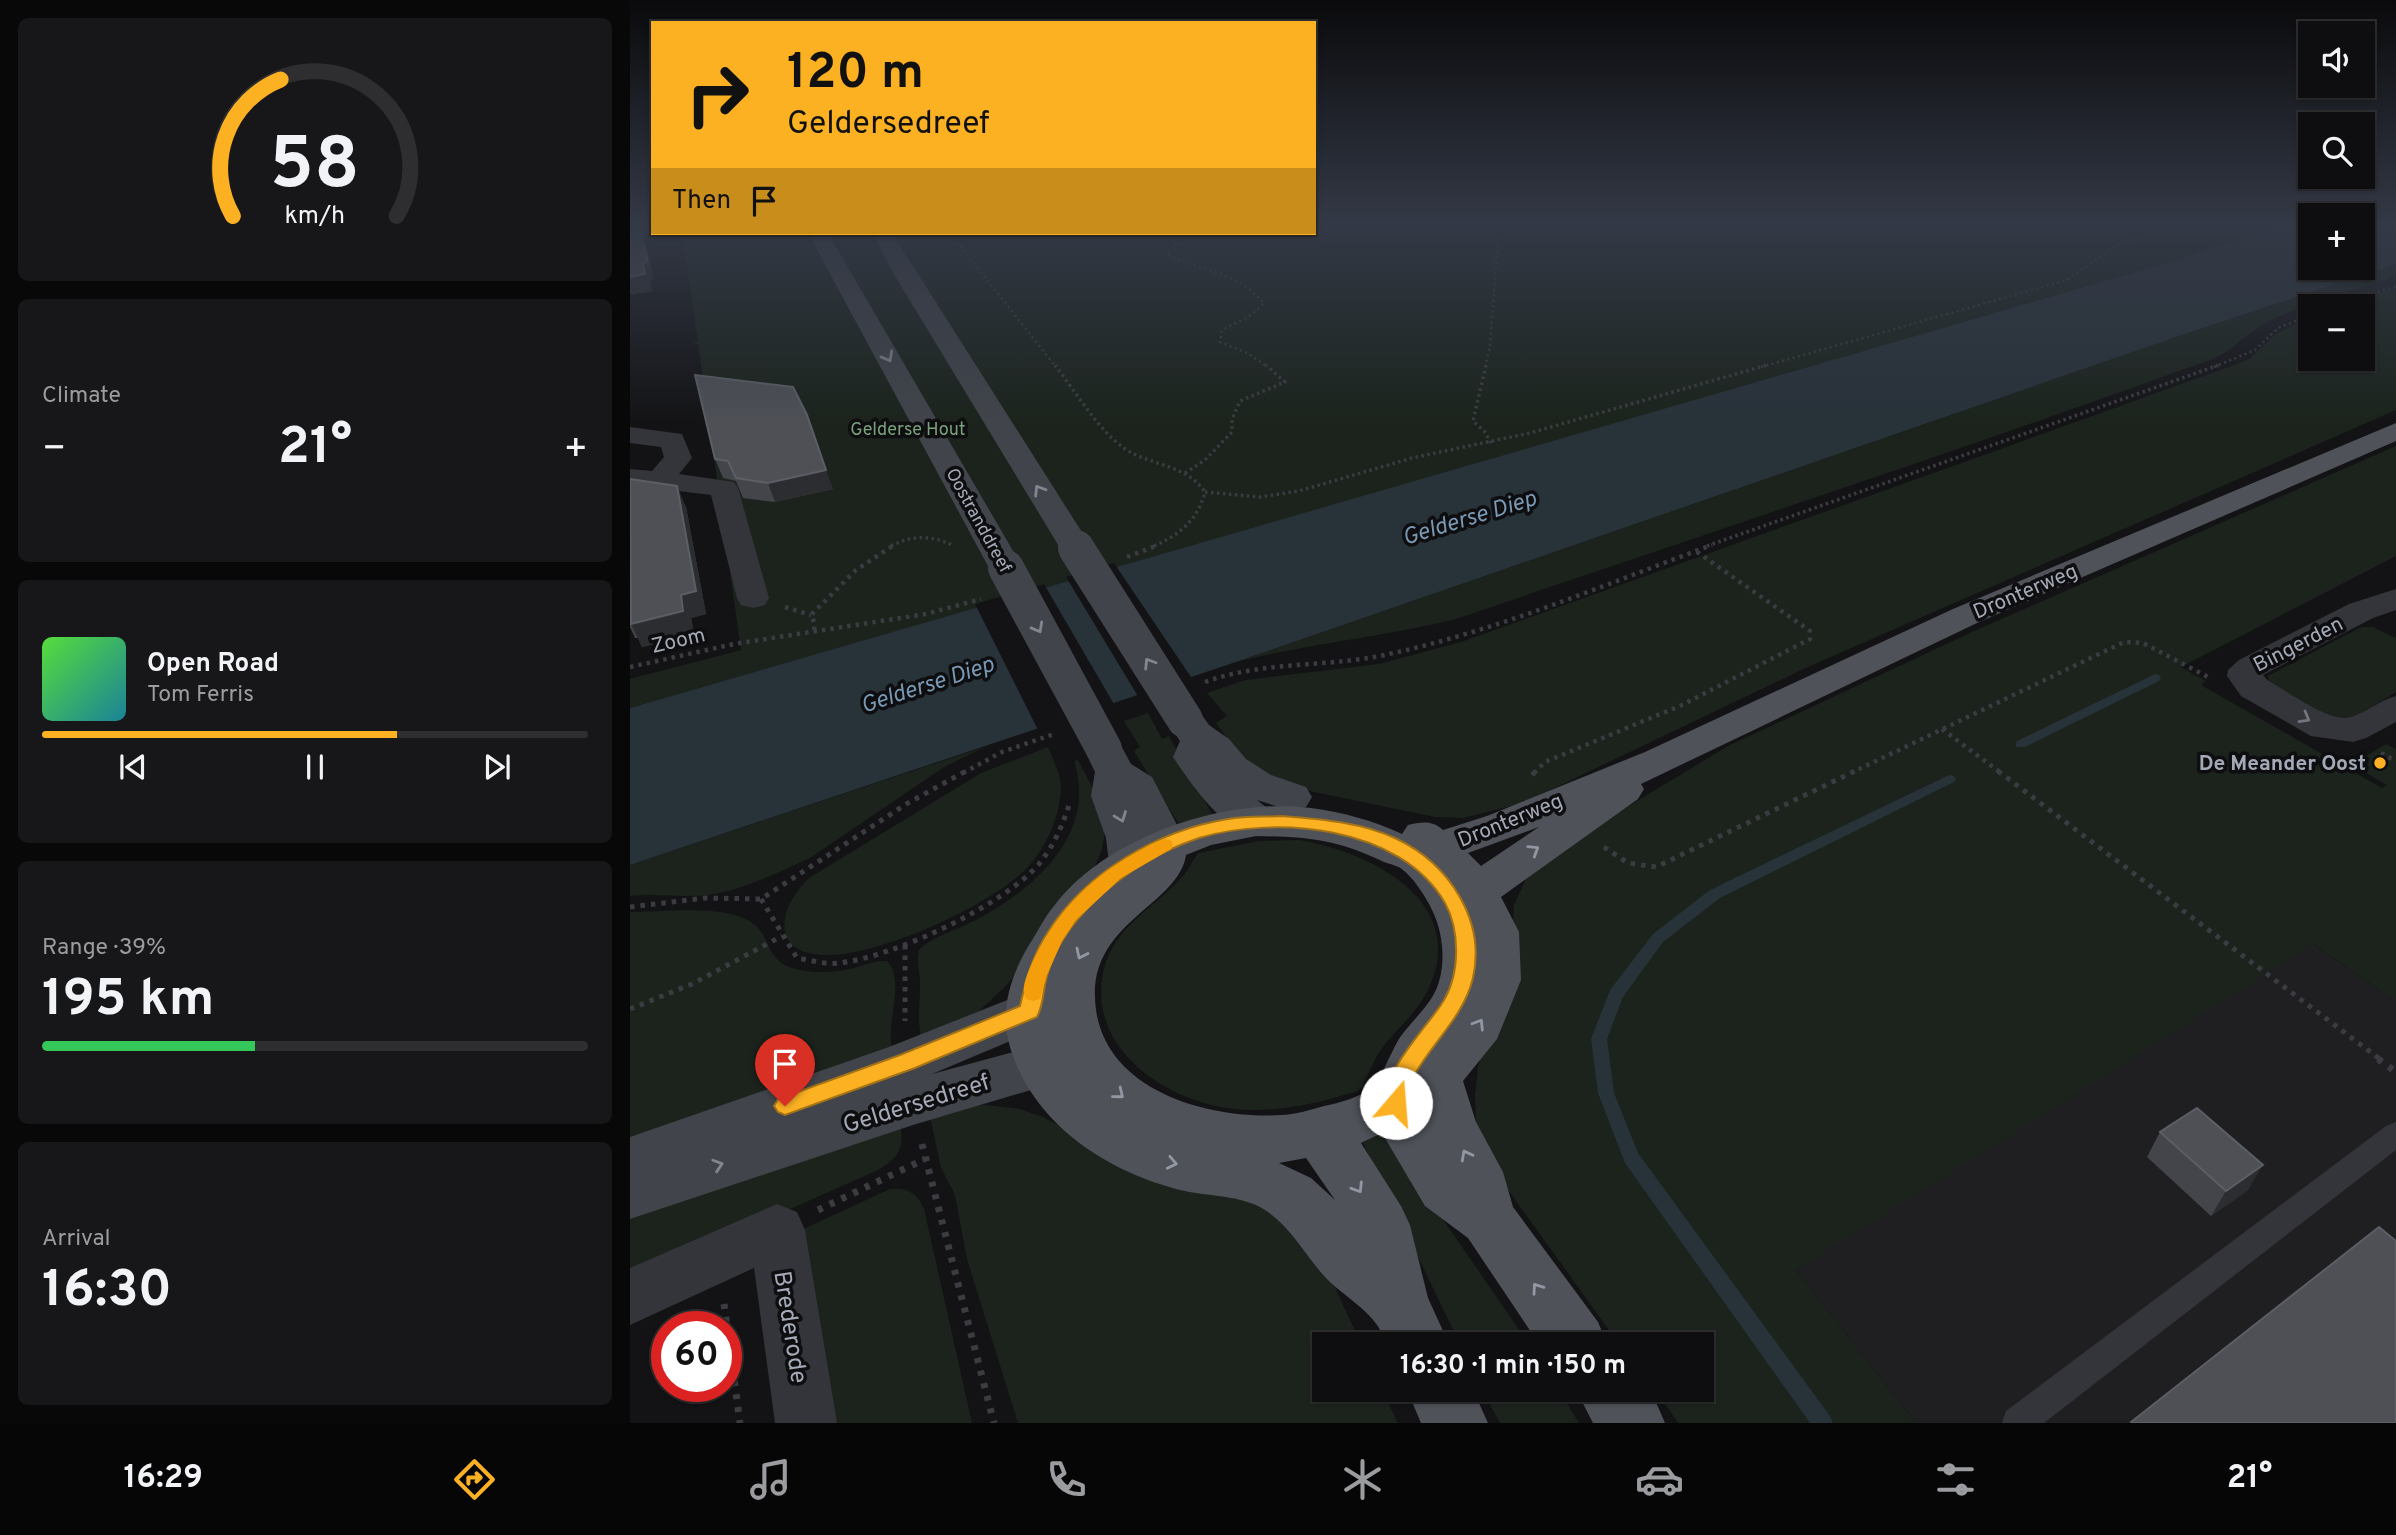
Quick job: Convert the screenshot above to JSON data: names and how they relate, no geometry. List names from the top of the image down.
{
  "streets": {
    "main road": ["Oostranddreef", "Dronterweg", "Geldersedreef"],
    "street": ["Bingerden", "Brederode"],
    "path": ["Zoom"]
  },
  "water": ["Gelderse Diep"],
  "parks": ["Gelderse Hout"],
  "places": ["De Meander Oost"],
  "page": {
    "map_buttons": ["+", "−"],
    "turn": ["120 m", "Geldersedreef"],
    "then": "Then",
    "tile": [
      "Climate",
      ["Range · 39%", "195 km"],
      ["Arrival", "16:30"]
    ],
    "heat": ["−", "21°", "+"],
    "song": ["Open Road", "Tom Ferris"],
    "limit": "60",
    "trip": "16:30 · 1 min · 150 m",
    "tabs": ["16:29", "21°"],
    "gauge": ["58", "km/h"]
  }
}
